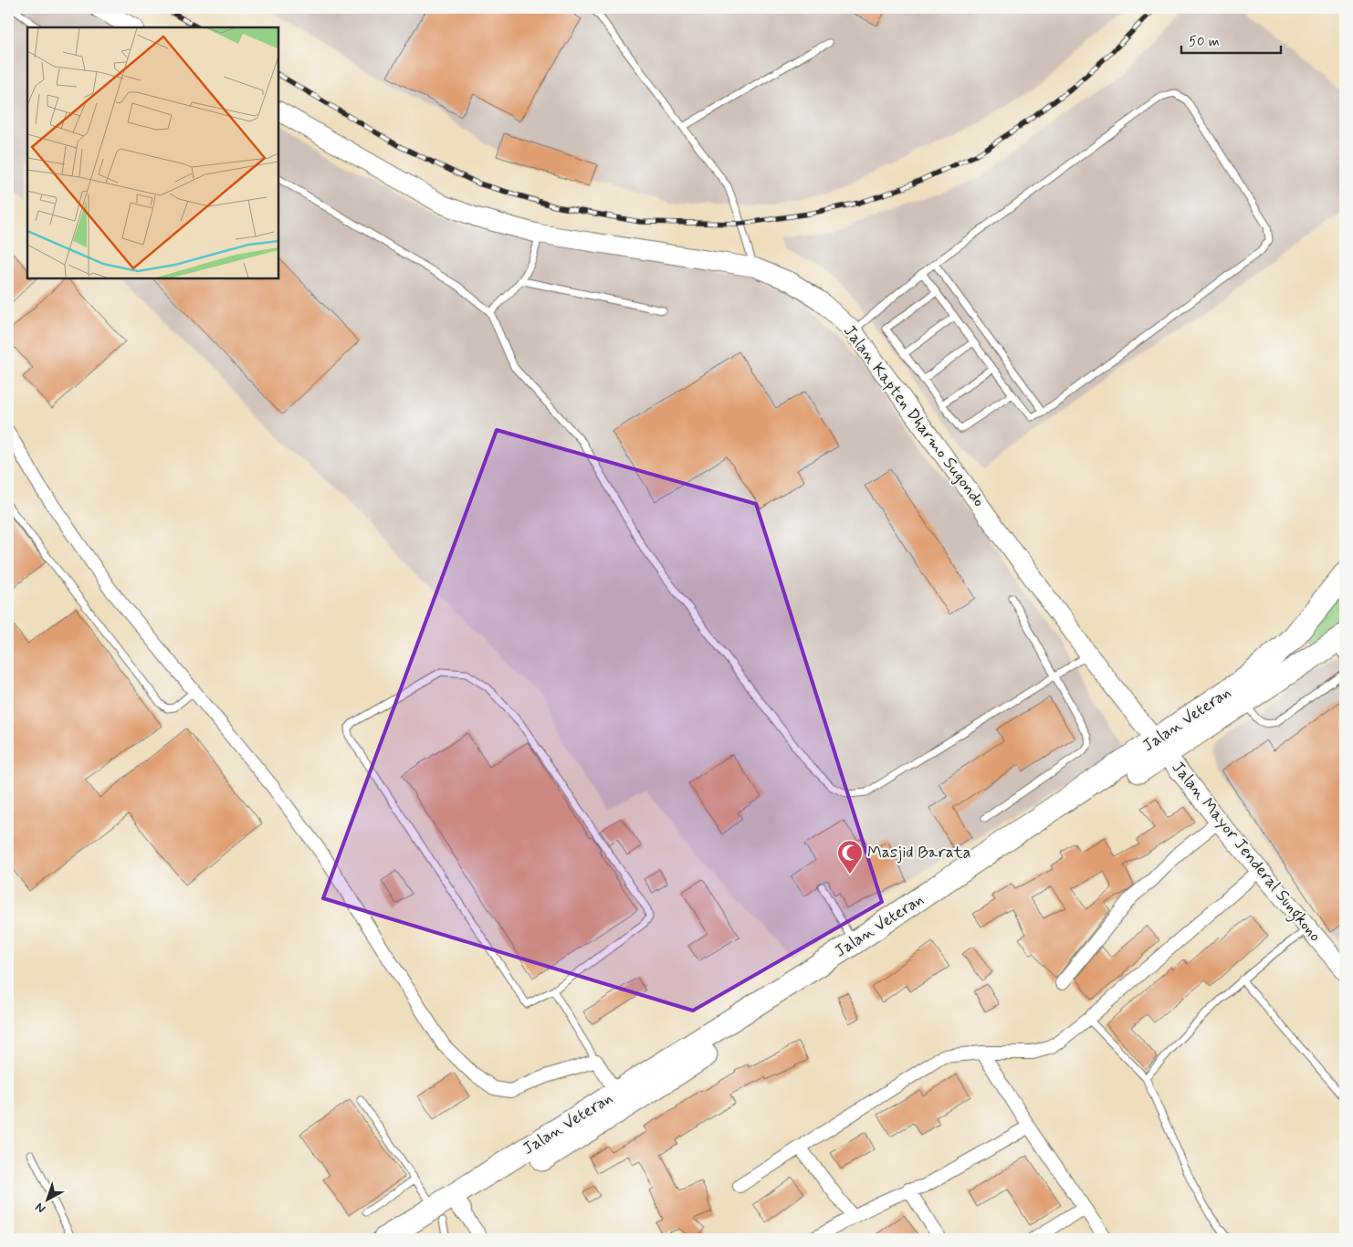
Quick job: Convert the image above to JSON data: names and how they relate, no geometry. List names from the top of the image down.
{
  "streets": {
    "highway": ["Jalan Veteran"],
    "main road": ["Jalan Kapten Dharmo Sugondo", "Jalan Mayor Jenderal Sungkono"]
  },
  "crossings": [
    ["Jalan Kapten Dharmo Sugondo", "Jalan Veteran"],
    ["Jalan Kapten Dharmo Sugondo", "Jalan Mayor Jenderal Sungkono"],
    ["Jalan Veteran", "Jalan Mayor Jenderal Sungkono"]
  ],
  "places": {
    "mosque": ["Masjid Barata"]
  },
  "scale_bar": "50 m",
  "north": "bottom left"
}
